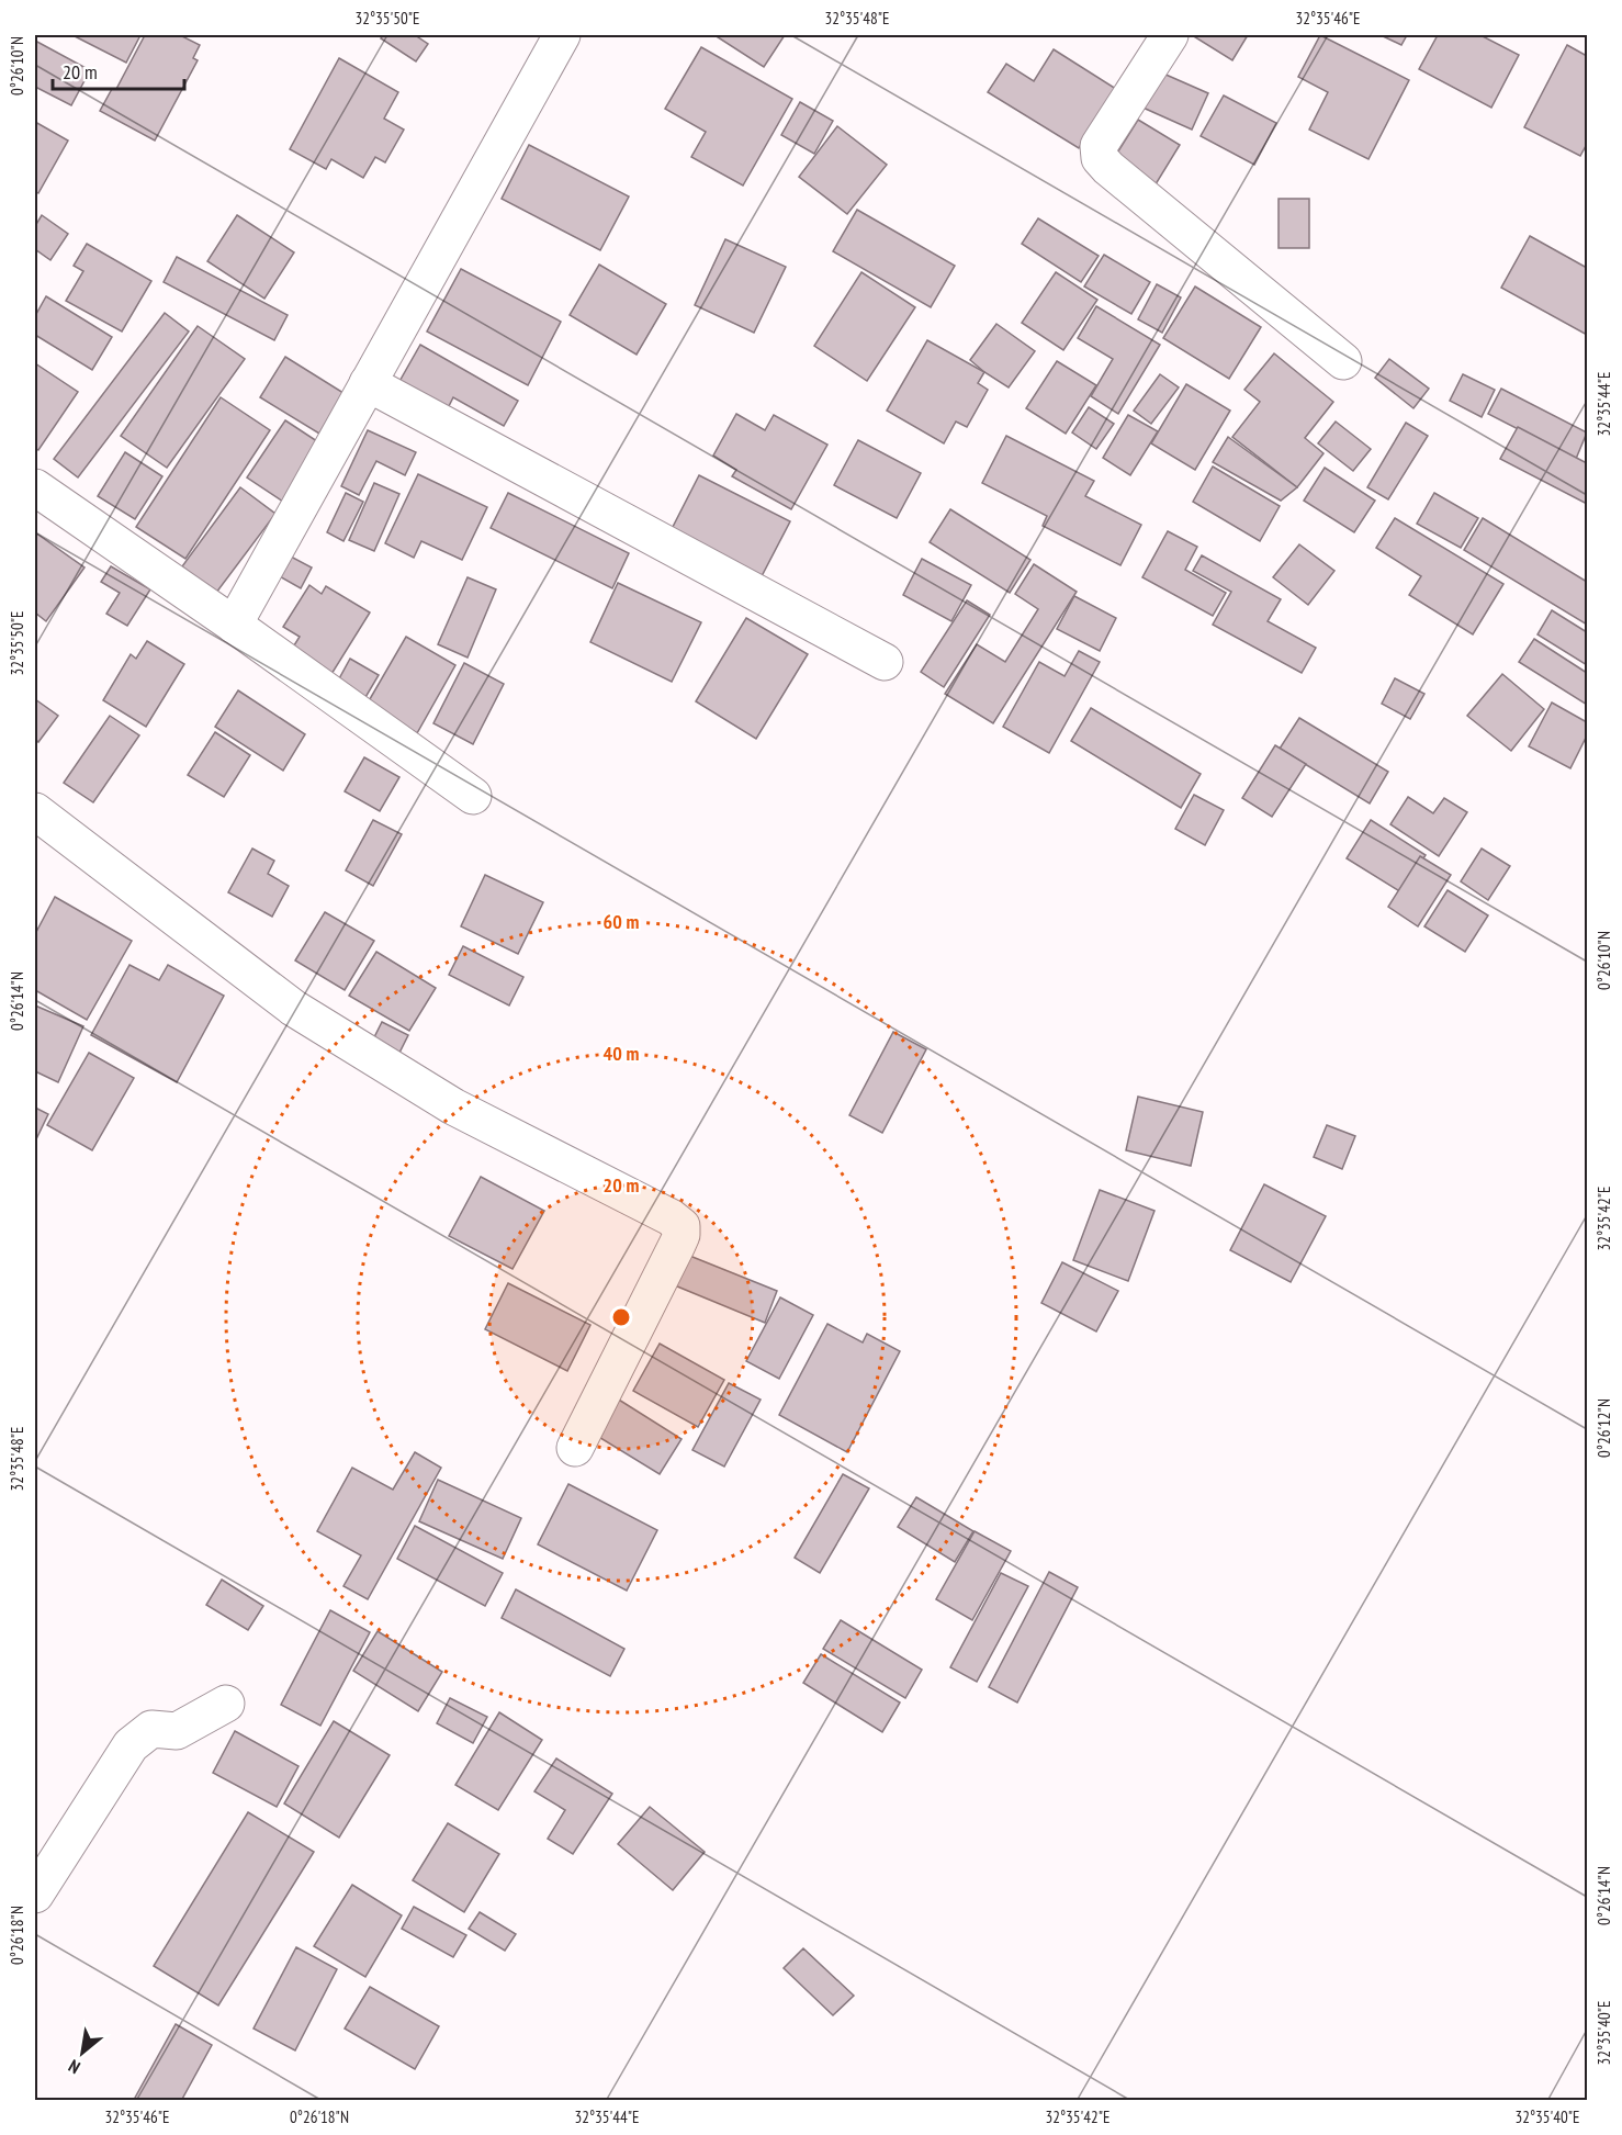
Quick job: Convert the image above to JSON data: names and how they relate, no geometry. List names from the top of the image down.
{
  "scale_bar": "20 m",
  "north": "bottom left",
  "coordinates": [
    "32°35'50\"E",
    "32°35'48\"E",
    "32°35'46\"E",
    "0°26'10\"N",
    "32°35'44\"E",
    "0°26'14\"N",
    "32°35'42\"E",
    "0°26'12\"N",
    "0°26'18\"N",
    "32°35'40\"E"
  ],
  "rings": ["60 m", "40 m", "20 m"]
}
